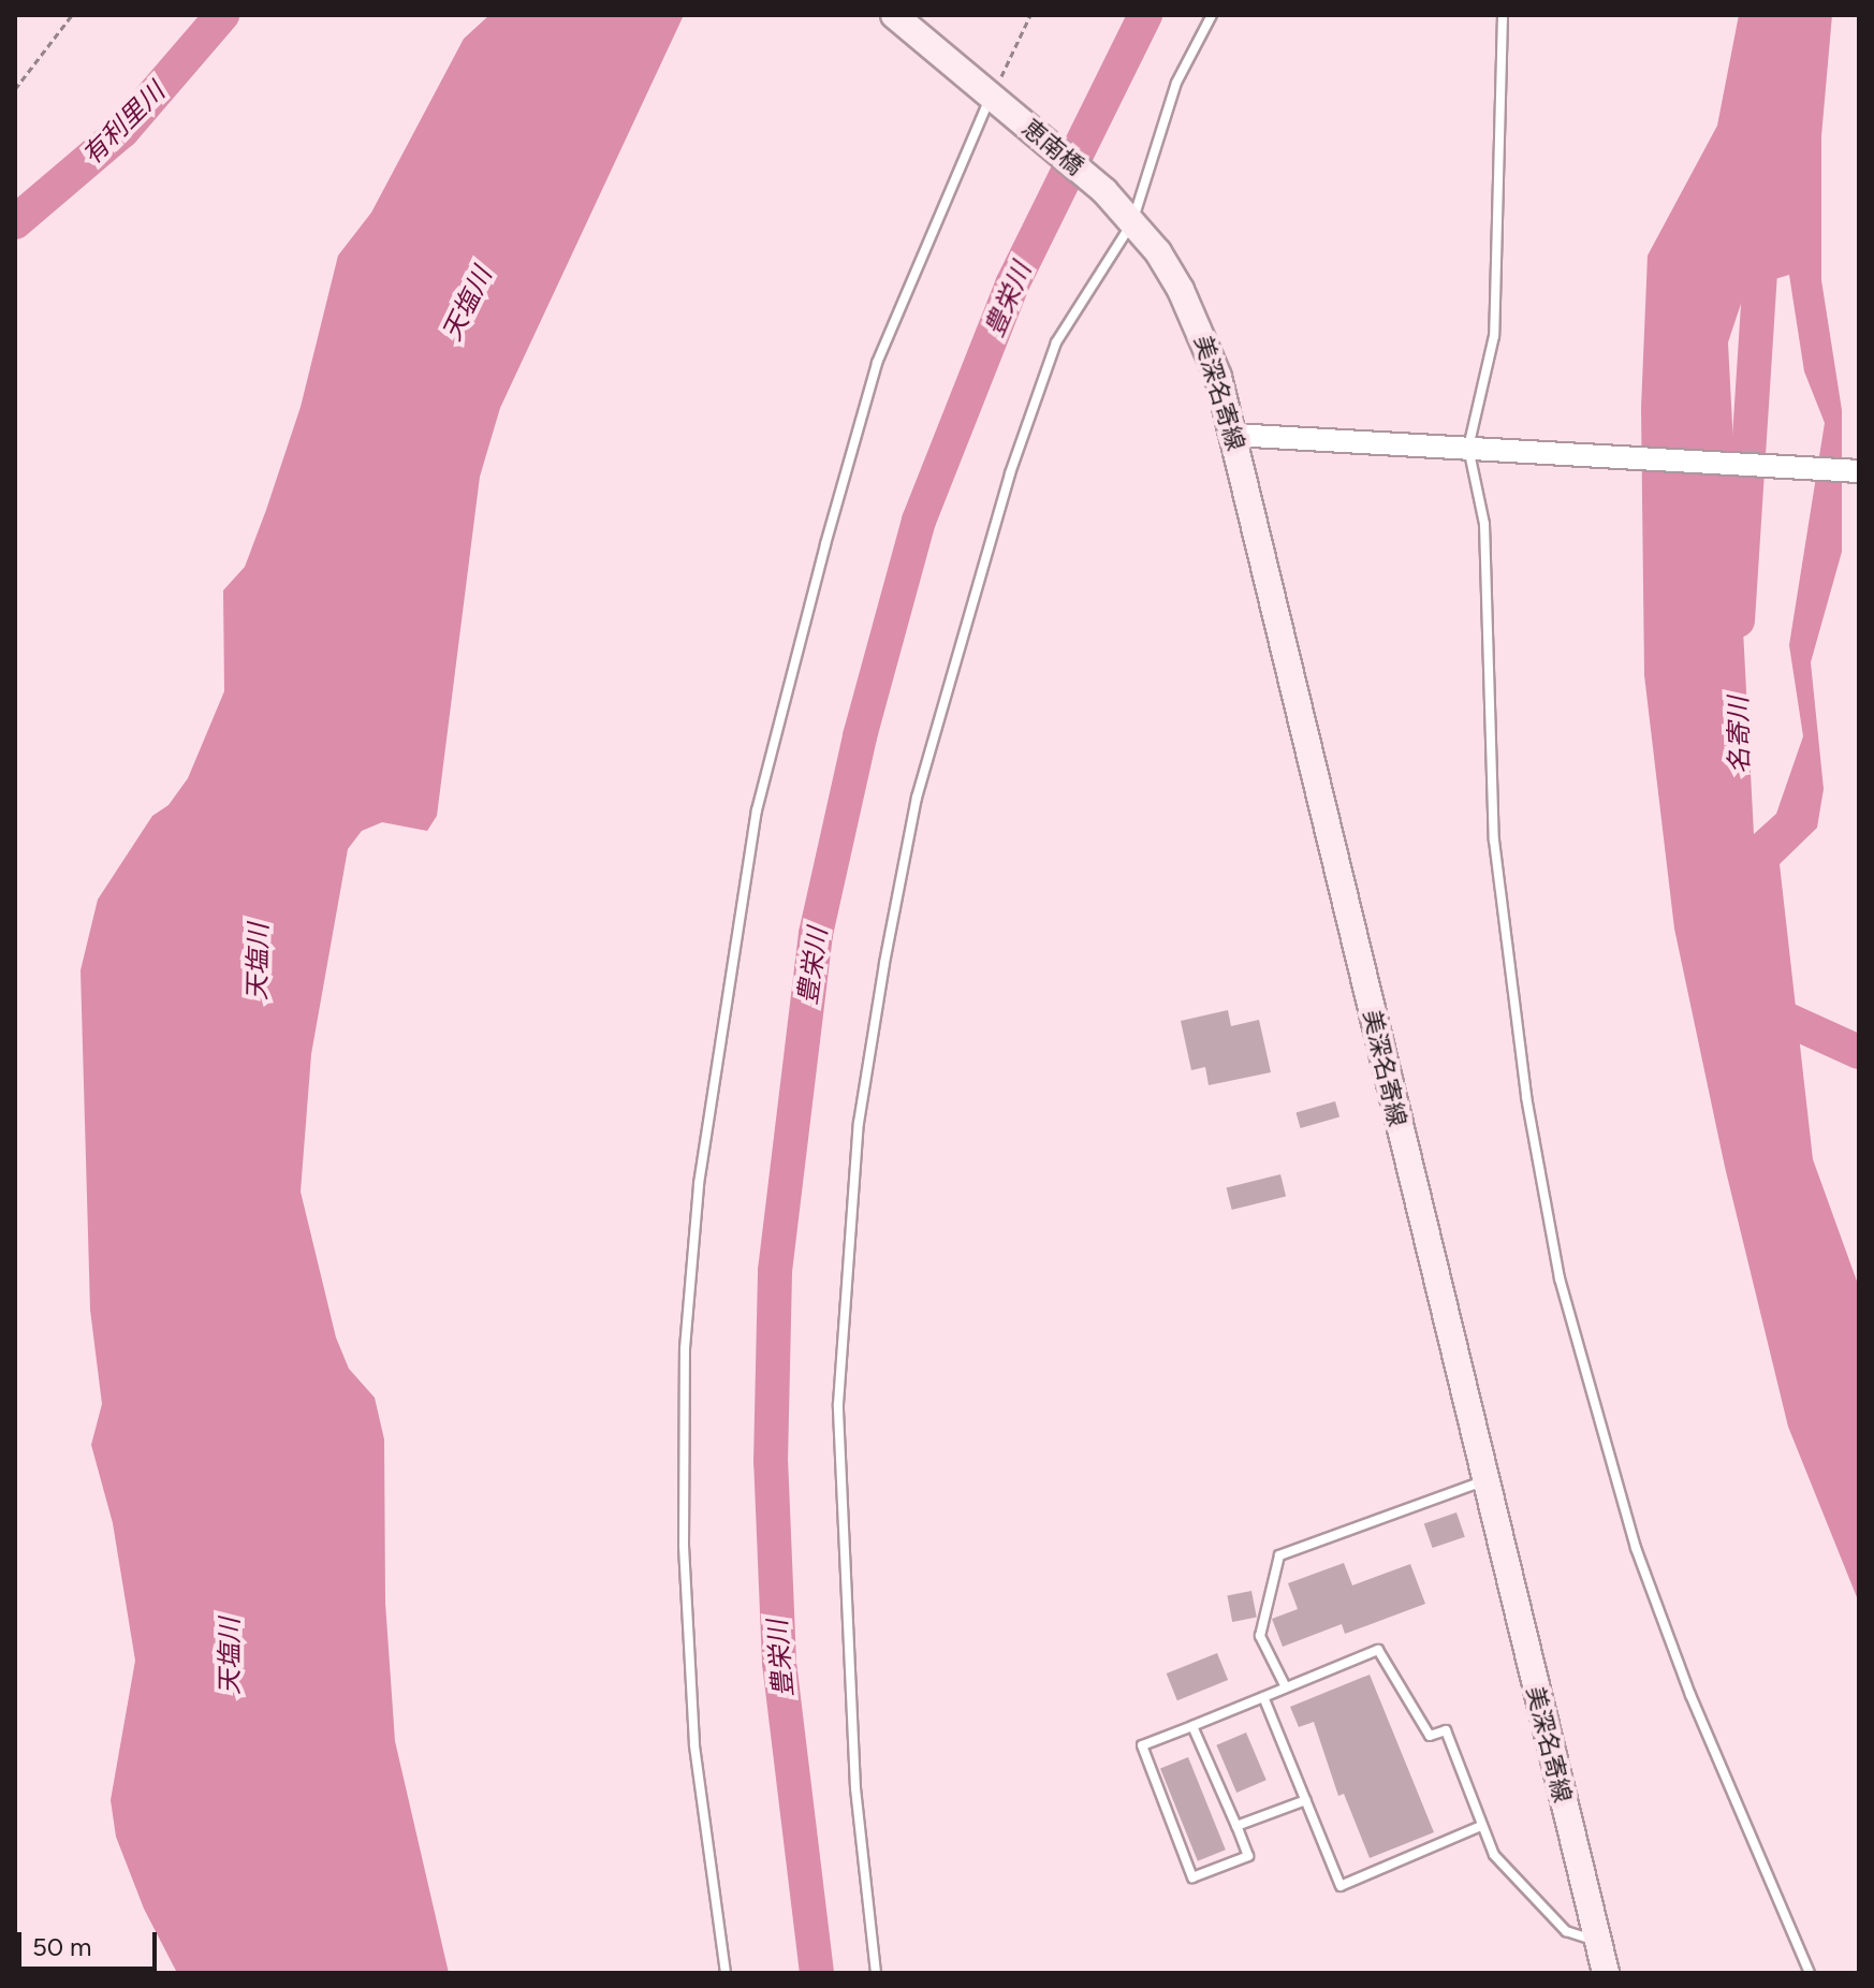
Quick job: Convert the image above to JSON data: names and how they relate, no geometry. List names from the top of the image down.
{
  "streets": {
    "main road": ["恵南橋", "美深名寄線"]
  },
  "crossings": [
    ["恵南橋", "美深名寄線"]
  ],
  "water": [
    "有利里川",
    "豊栄川",
    "天塩川",
    "名寄川"
  ],
  "scale_bar": "50 m"
}
